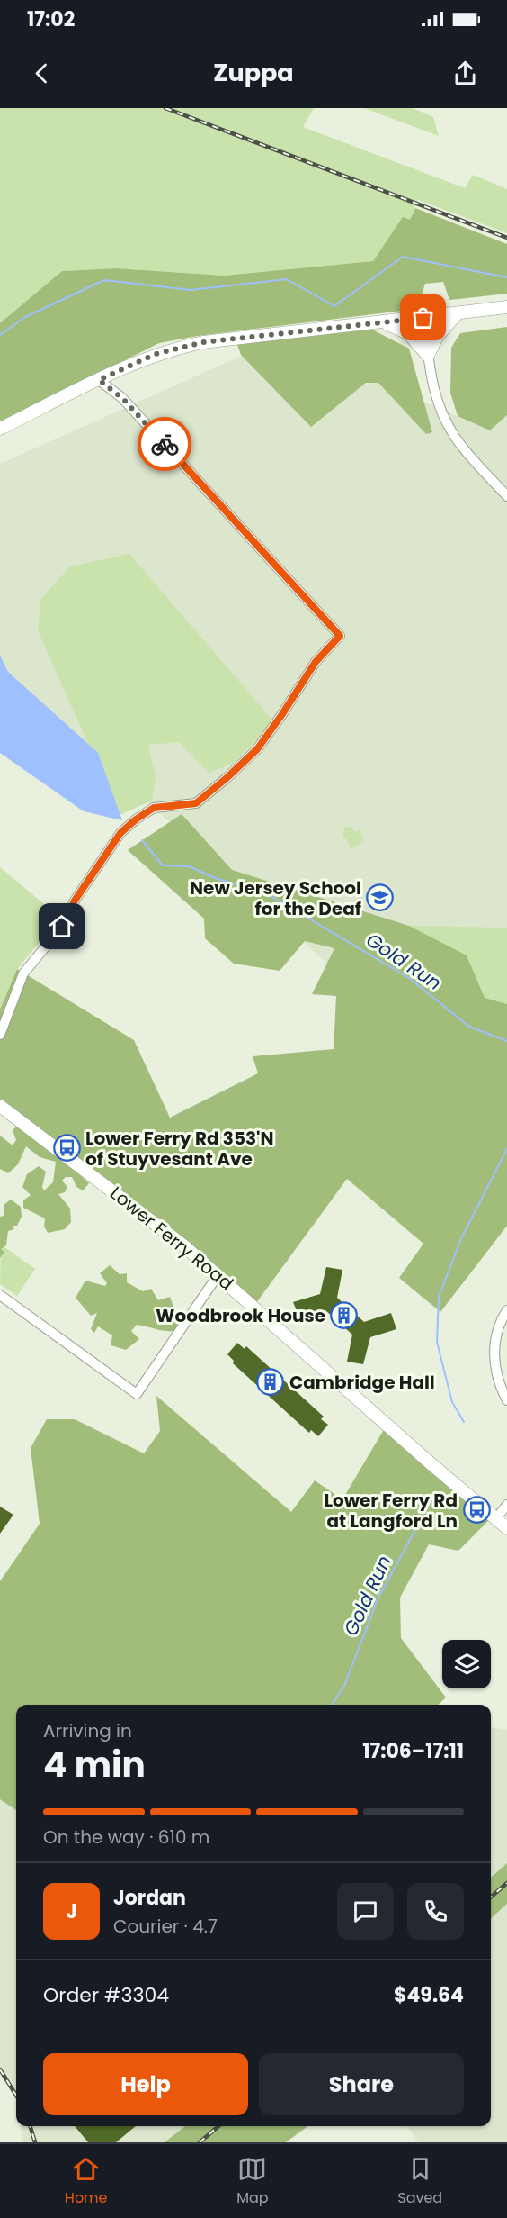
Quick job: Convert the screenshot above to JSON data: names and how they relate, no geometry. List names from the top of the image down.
{
  "streets": {
    "street": ["Lower Ferry Road"]
  },
  "water": ["Gold Run"],
  "places": {
    "school or university": ["New Jersey School for the Deaf"],
    "bus stop": ["Lower Ferry Rd 353'N of Stuyvesant Ave", "Lower Ferry Rd at Langford Ln"],
    "building": ["Woodbrook House", "Cambridge Hall"]
  },
  "page": {
    "status": "17:02",
    "header": "Zuppa",
    "heading": ["4 min", "Arriving in", "17:06–17:11"],
    "panel": [
      "Jordan",
      "Courier · 4.7",
      "Order #3304",
      "$49.64"
    ],
    "bar": "On the way · 610 m",
    "round": "J",
    "buttons": ["Help", "Share"],
    "tabs": ["Home", "Map", "Saved"]
  }
}
